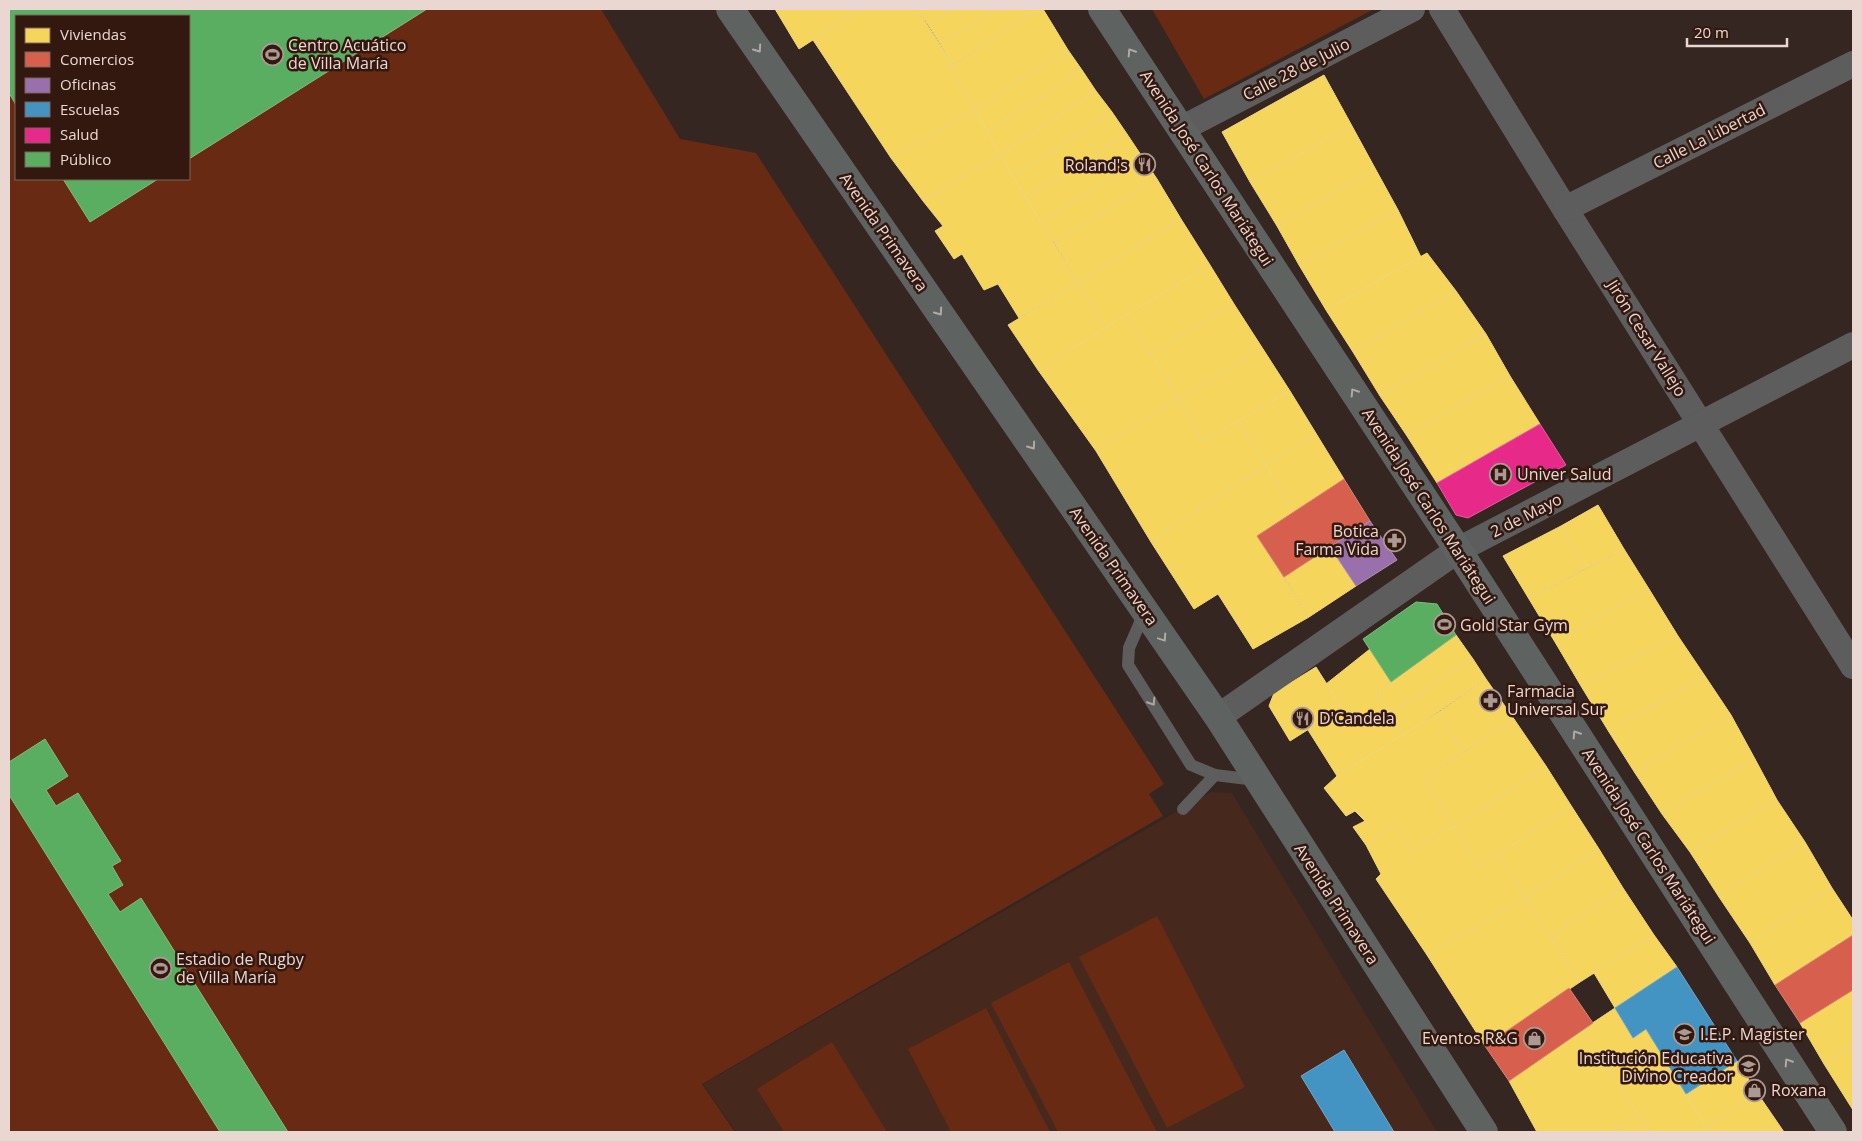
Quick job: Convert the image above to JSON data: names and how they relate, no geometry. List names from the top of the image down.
{
  "streets": {
    "street": [
      "Calle 28 de Julio",
      "Calle La Libertad",
      "Avenida José Carlos Mariátegui",
      "Avenida Primavera",
      "Jirón Cesar Vallejo",
      "2 de Mayo"
    ]
  },
  "crossings": [
    ["Calle 28 de Julio", "Avenida José Carlos Mariátegui"],
    ["Calle La Libertad", "Jirón Cesar Vallejo"],
    ["Avenida José Carlos Mariátegui", "2 de Mayo"],
    ["Avenida Primavera", "2 de Mayo"],
    ["Jirón Cesar Vallejo", "2 de Mayo"]
  ],
  "one_way": ["Avenida José Carlos Mariátegui", "Avenida Primavera"],
  "places": {
    "sports": ["Centro Acuático de Villa María", "Gold Star Gym", "Estadio de Rugby de Villa María"],
    "restaurant": ["Roland's", "D'Candela"],
    "hospital": ["Univer Salud"],
    "pharmacy": ["Botica Farma Vida", "Farmacia Universal Sur"],
    "school or university": ["I.E.P. Magister", "Institución Educativa Divino Creador"],
    "shop": ["Eventos R&G", "Roxana"]
  },
  "legend": [
    "Viviendas",
    "Comercios",
    "Oficinas",
    "Escuelas",
    "Salud",
    "Público"
  ],
  "scale_bar": "20 m"
}
